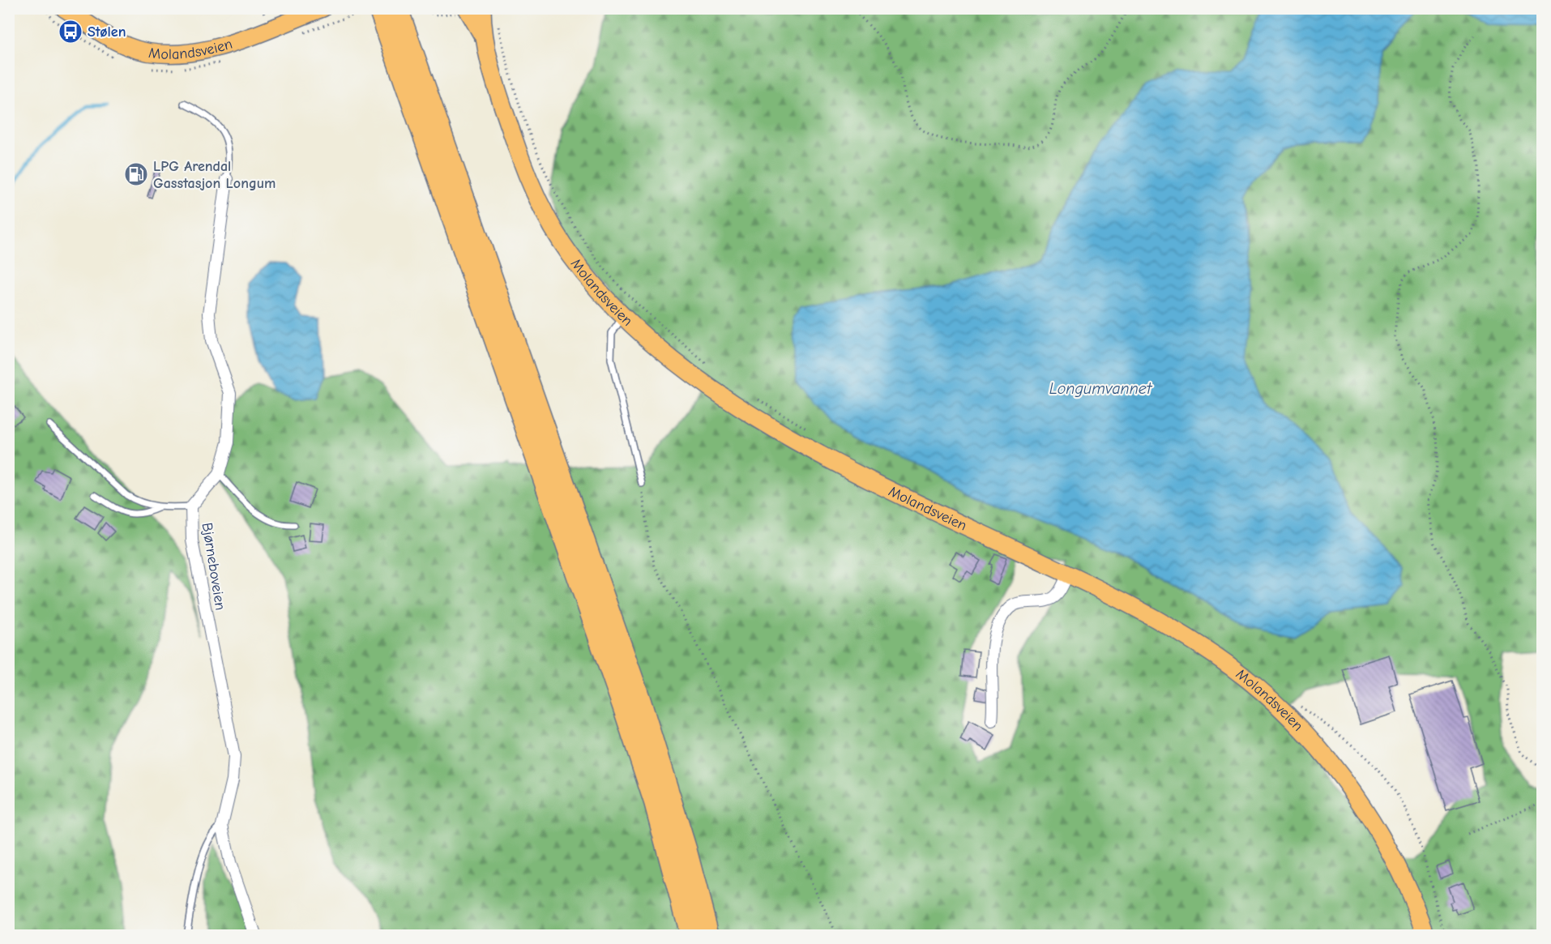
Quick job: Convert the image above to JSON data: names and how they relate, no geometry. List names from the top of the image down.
{
  "streets": {
    "main road": ["Molandsveien"],
    "street": ["Bjørneboveien"]
  },
  "water": ["Longumvannet"],
  "places": {
    "bus stop": ["Stølen"],
    "fuel station": ["LPG Arendal Gasstasjon Longum"]
  }
}
